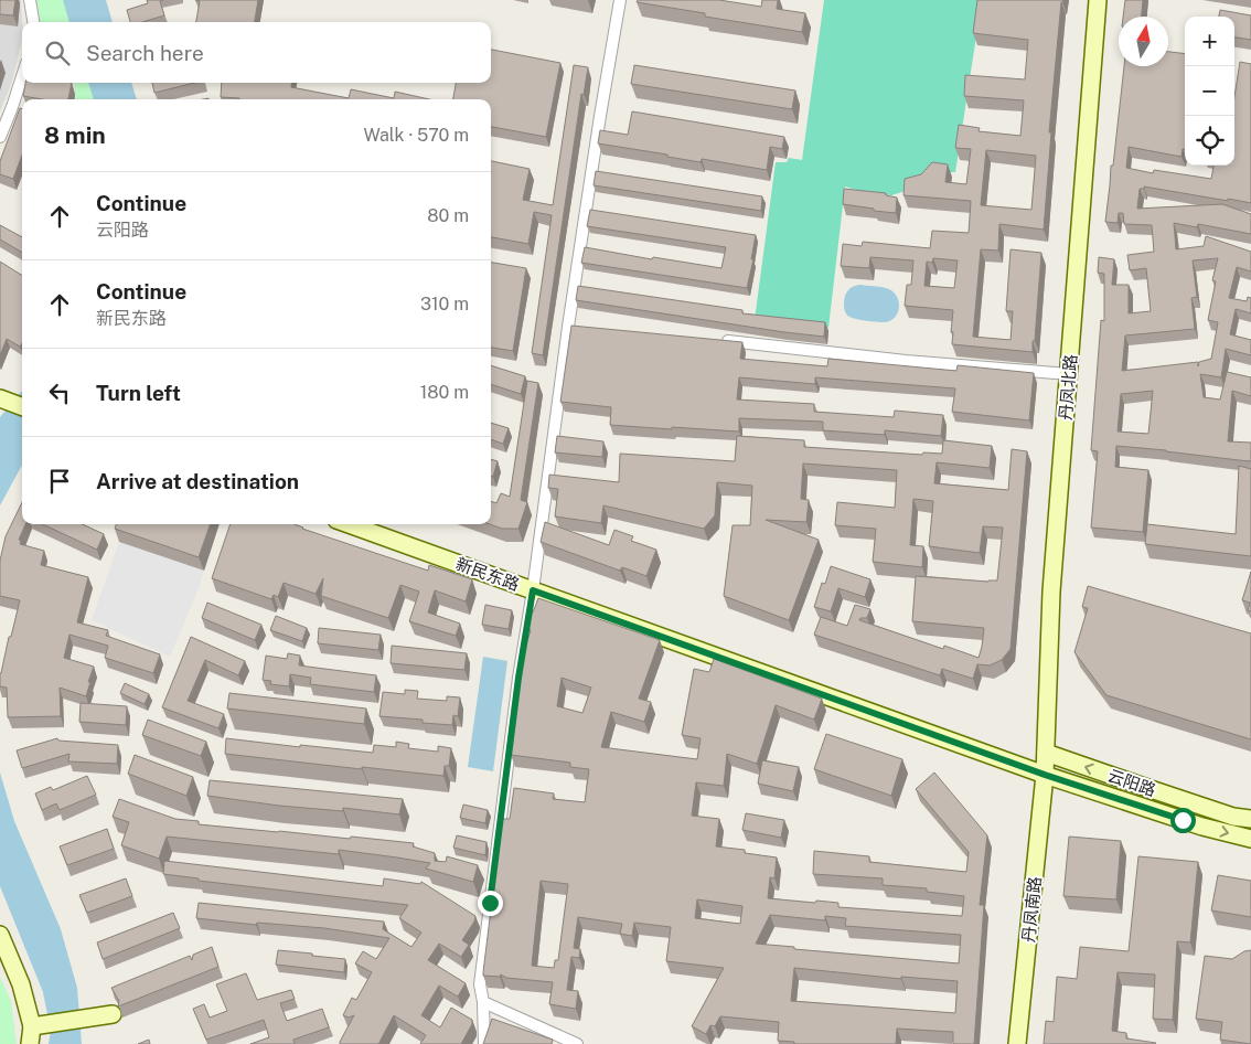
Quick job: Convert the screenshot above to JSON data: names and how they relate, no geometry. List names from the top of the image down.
{
  "streets": {
    "street": [
      "丹凤北路",
      "新民东路",
      "云阳路",
      "丹凤南路"
    ]
  },
  "crossings": [
    ["丹凤北路", "新民东路"],
    ["丹凤北路", "云阳路"],
    ["丹凤北路", "丹凤南路"],
    ["新民东路", "云阳路"],
    ["新民东路", "丹凤南路"],
    ["云阳路", "丹凤南路"]
  ],
  "north": "top",
  "page": {
    "map_buttons": ["+", "−"],
    "search": "Search here",
    "heading": ["8 min", "Walk · 570 m"],
    "list": [
      ["Continue", "云阳路", "80 m"],
      ["Continue", "新民东路", "310 m"],
      ["Turn left", "180 m"],
      "Arrive at destination"
    ]
  }
}
